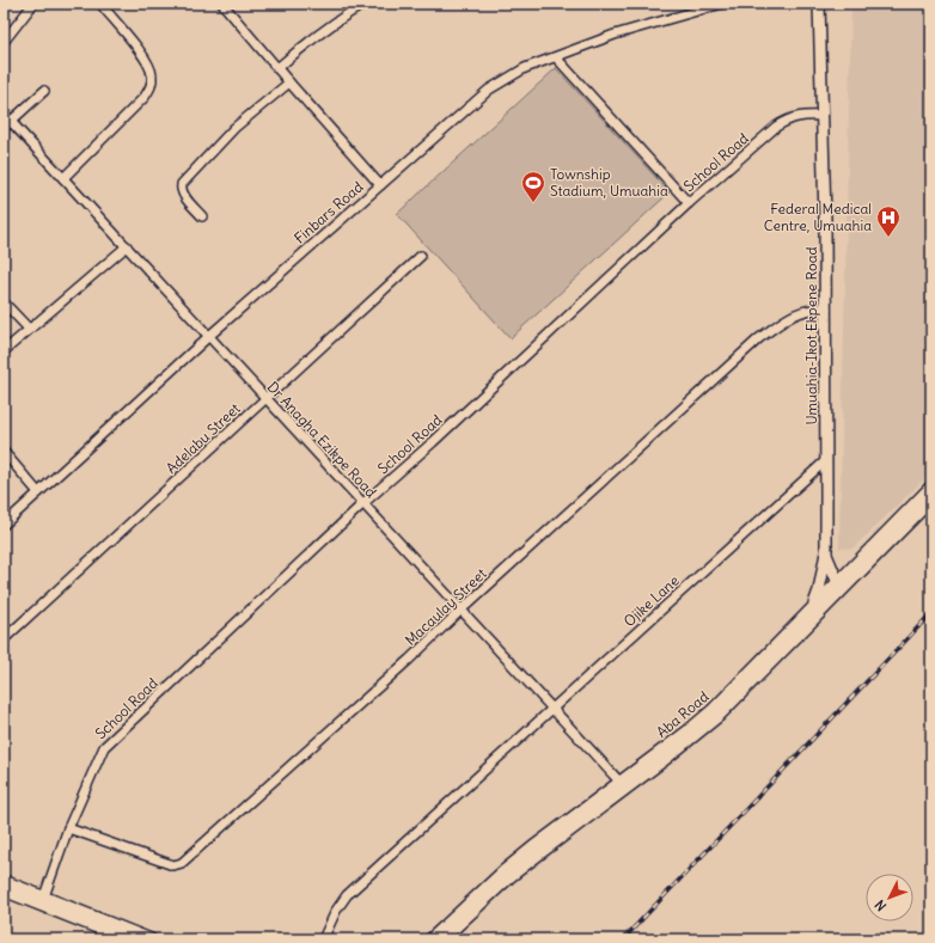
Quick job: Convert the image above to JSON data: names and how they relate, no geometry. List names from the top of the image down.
{
  "streets": {
    "main road": ["Umuahia-Ikot Ekpene Road", "Aba Road"],
    "street": [
      "School Road",
      "Finbars Road",
      "Adelabu Street",
      "Dr Anagha Ezikpe Road",
      "Ojike Lane",
      "Macaulay Street"
    ]
  },
  "crossings": [
    ["School Road", "Umuahia-Ikot Ekpene Road"],
    ["School Road", "Dr Anagha Ezikpe Road"],
    ["School Road", "Macaulay Street"],
    ["Finbars Road", "Dr Anagha Ezikpe Road"],
    ["Umuahia-Ikot Ekpene Road", "Ojike Lane"],
    ["Umuahia-Ikot Ekpene Road", "Macaulay Street"],
    ["Adelabu Street", "Dr Anagha Ezikpe Road"],
    ["Dr Anagha Ezikpe Road", "Ojike Lane"],
    ["Dr Anagha Ezikpe Road", "Macaulay Street"],
    ["Dr Anagha Ezikpe Road", "Aba Road"]
  ],
  "places": {
    "sports": ["Township Stadium, Umuahia"],
    "hospital": ["Federal Medical Centre, Umuahia"]
  },
  "north": "bottom left"
}
